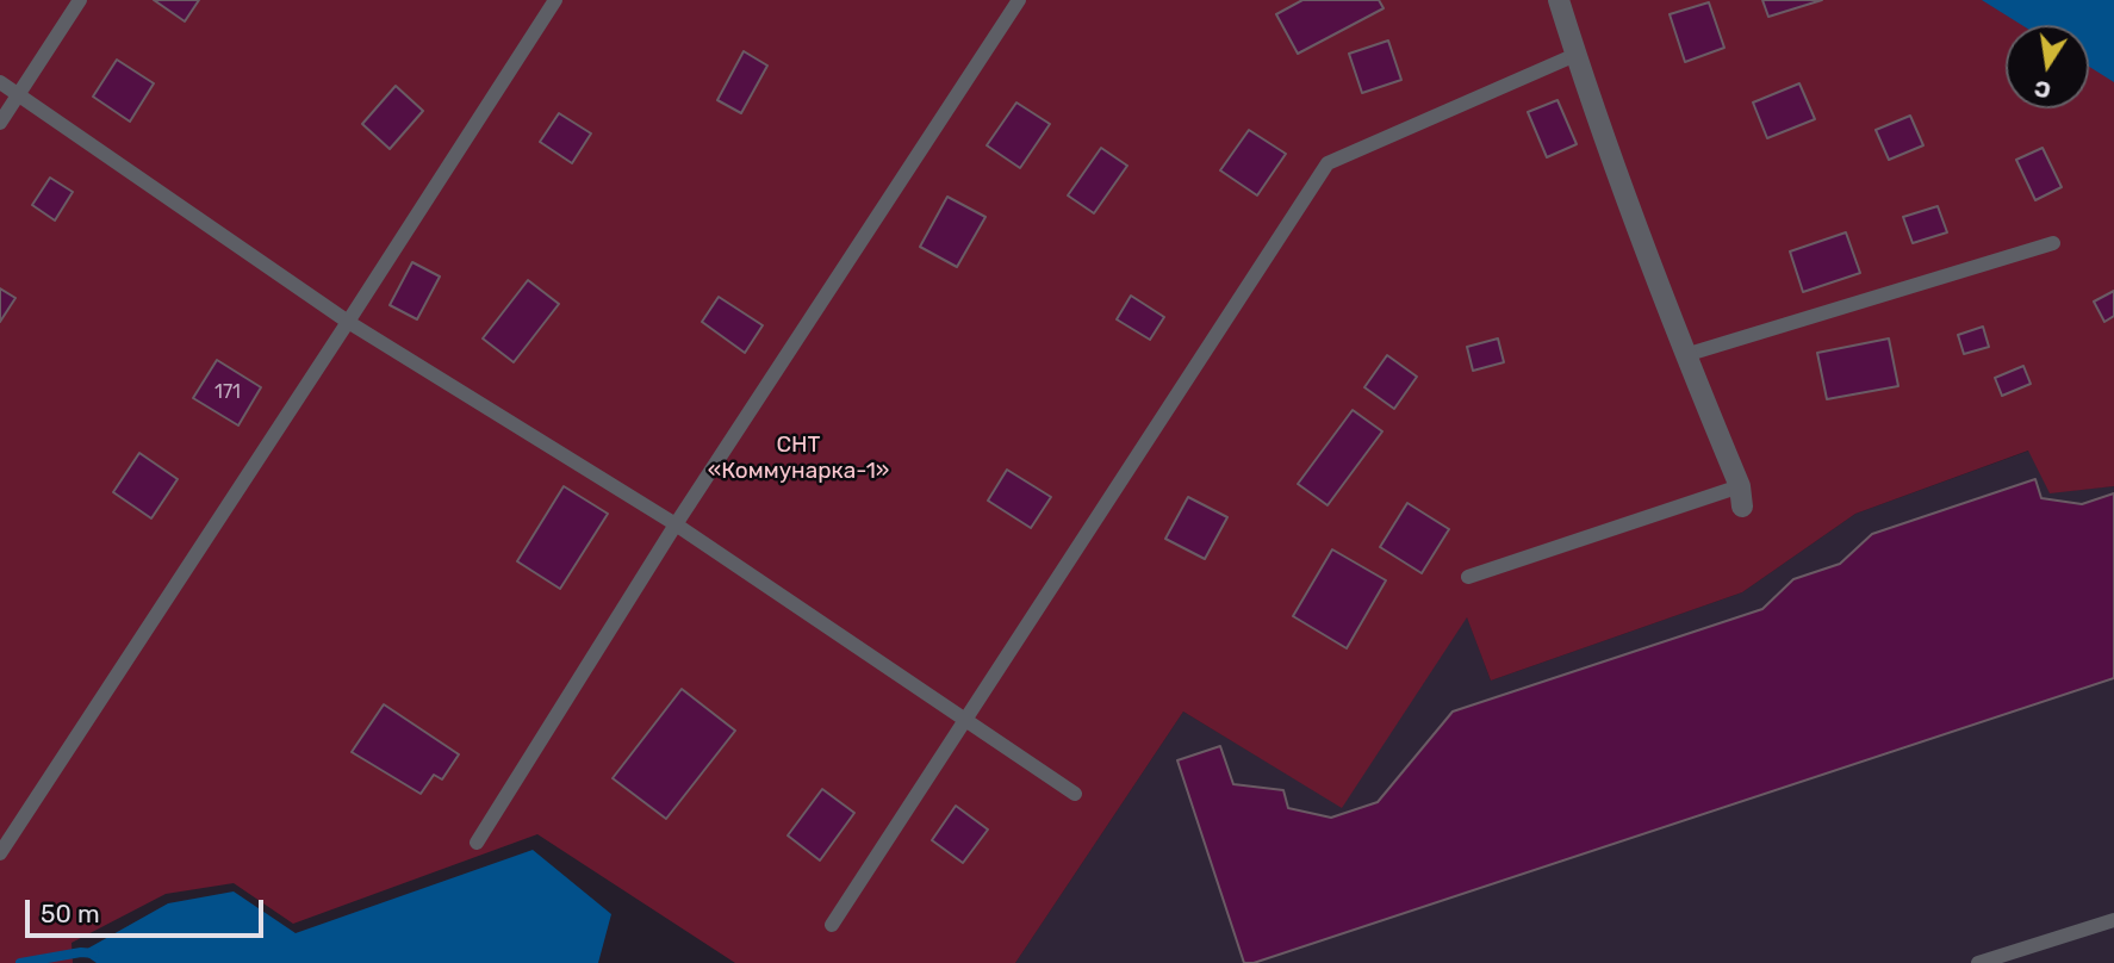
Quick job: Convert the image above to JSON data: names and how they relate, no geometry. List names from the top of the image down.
{
  "parks": ["СНТ «Коммунарка-1»"],
  "house_numbers": ["171"],
  "scale_bar": "50 m",
  "north": "bottom"
}
